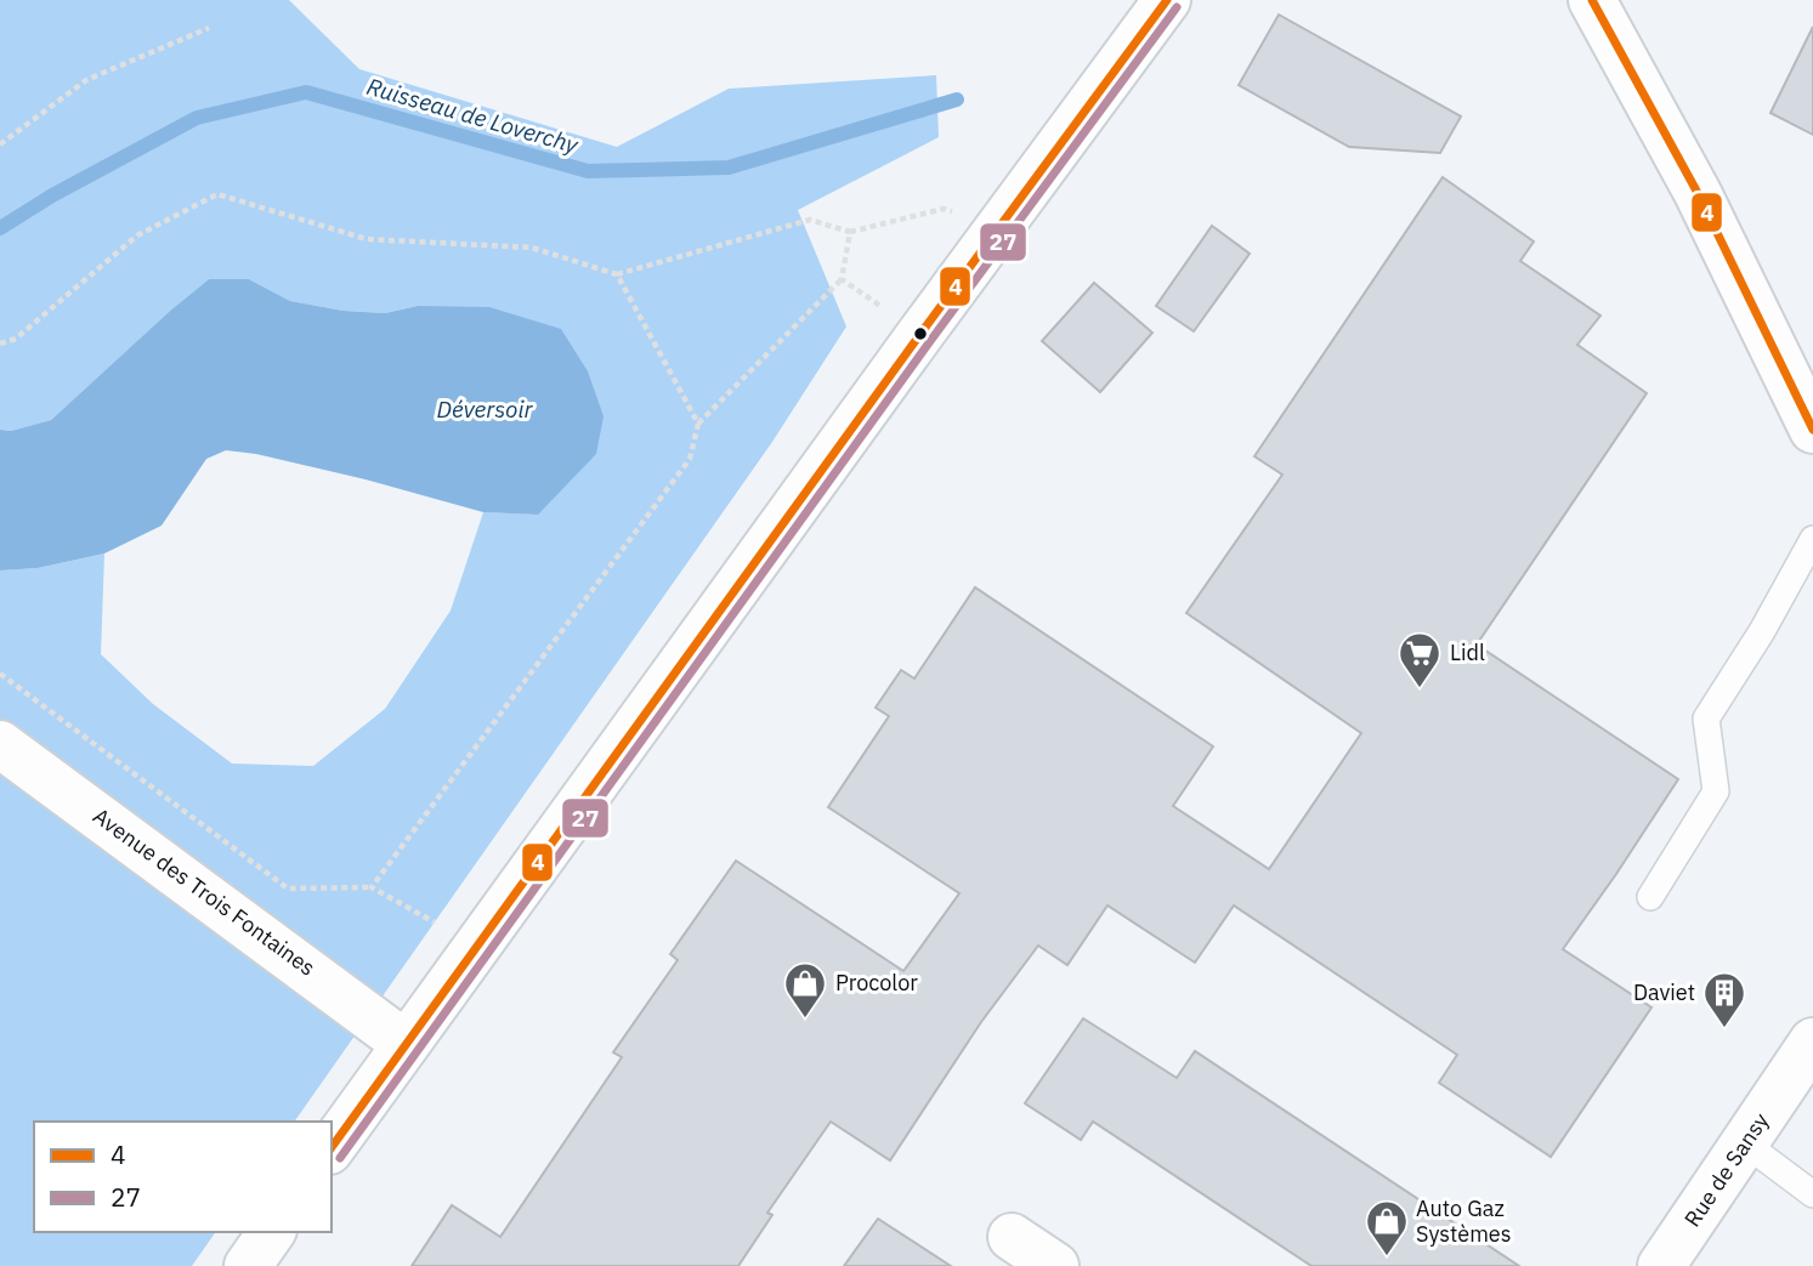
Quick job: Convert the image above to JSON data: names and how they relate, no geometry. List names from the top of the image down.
{
  "streets": {
    "street": ["Avenue des Trois Fontaines", "Rue de Sansy"]
  },
  "water": ["Ruisseau de Loverchy", "Déversoir"],
  "places": {
    "supermarket": ["Lidl"],
    "shop": ["Procolor", "Auto Gaz Systèmes"],
    "building": ["Daviet"]
  },
  "lines": ["transit line 4", "transit line 27"],
  "legend": ["4", "27"]
}
